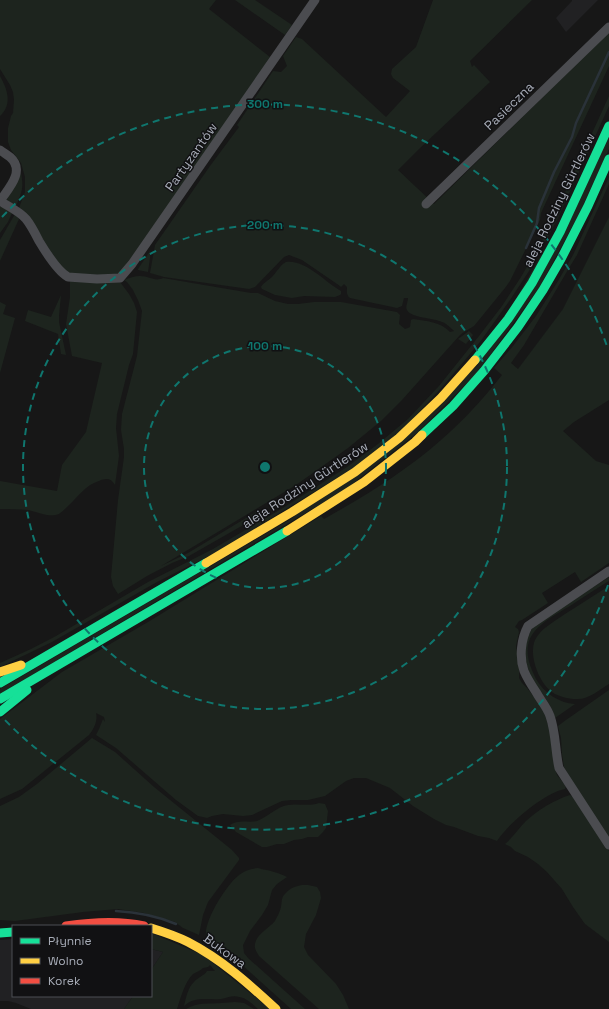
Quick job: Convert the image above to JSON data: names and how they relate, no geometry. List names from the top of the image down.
{
  "streets": {
    "main road": ["aleja Rodziny Gürtlerów", "Bukowa"],
    "street": ["Pasieczna", "Partyzantów"]
  },
  "legend": ["Płynnie", "Wolno", "Korek"],
  "rings": ["300 m", "200 m", "100 m"]
}
